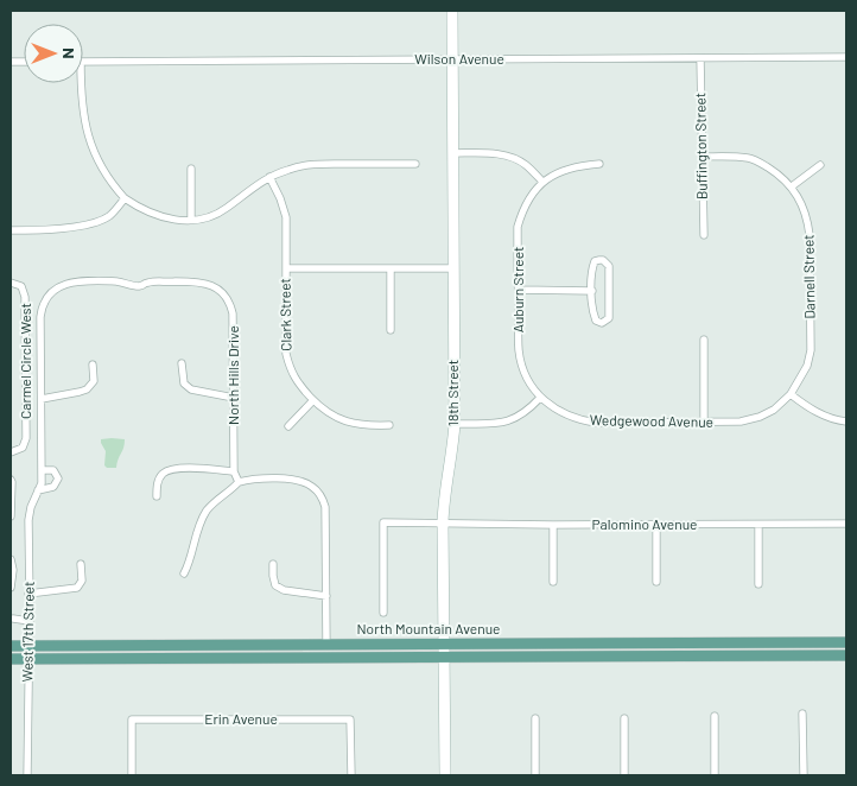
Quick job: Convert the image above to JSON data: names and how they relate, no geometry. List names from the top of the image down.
{
  "streets": {
    "main road": ["18th Street", "North Mountain Avenue"],
    "street": [
      "Wilson Avenue",
      "Buffington Street",
      "Darnell Street",
      "Auburn Street",
      "Clark Street",
      "Carmel Circle West",
      "North Hills Drive",
      "Wedgewood Avenue",
      "Palomino Avenue",
      "West 17th Street",
      "Erin Avenue"
    ]
  },
  "crossings": [
    ["Wilson Avenue", "Buffington Street"],
    ["Wilson Avenue", "18th Street"],
    ["Buffington Street", "Darnell Street"],
    ["Darnell Street", "Wedgewood Avenue"],
    ["Auburn Street", "Wedgewood Avenue"],
    ["North Hills Drive", "West 17th Street"],
    ["18th Street", "Palomino Avenue"],
    ["18th Street", "North Mountain Avenue"],
    ["North Mountain Avenue", "West 17th Street"]
  ],
  "north": "right"
}
